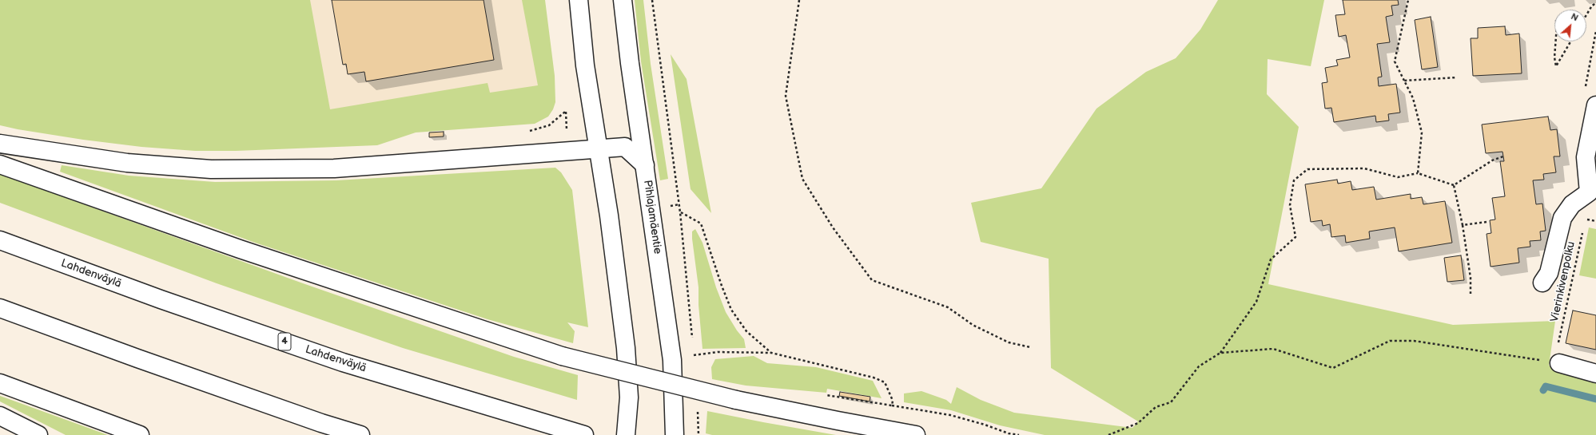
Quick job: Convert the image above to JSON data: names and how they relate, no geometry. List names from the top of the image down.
{
  "streets": {
    "main road": ["Pihlajamäentie", "Lahdenväylä", "4"],
    "path": ["Vierinkivenpolku"]
  },
  "north": "top right"
}
